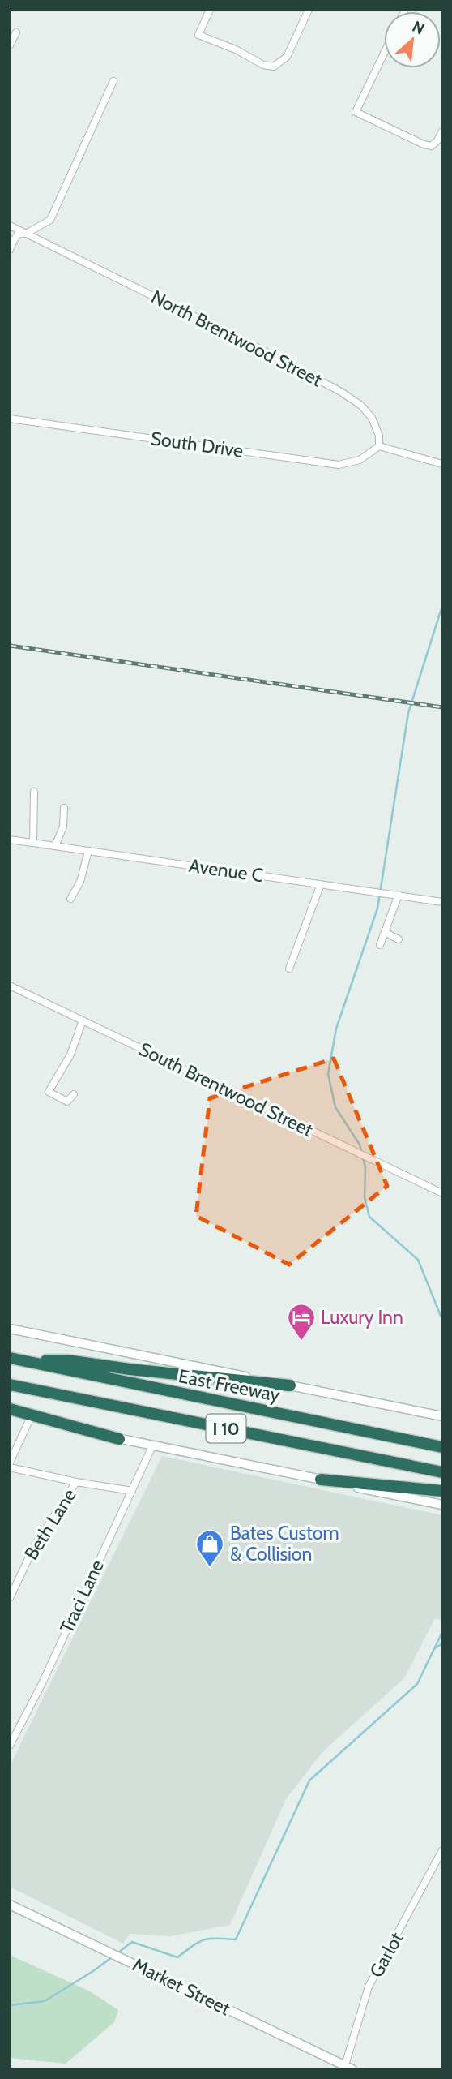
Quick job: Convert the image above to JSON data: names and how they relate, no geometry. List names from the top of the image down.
{
  "streets": {
    "highway": ["East Freeway", "I 10"],
    "main road": ["Market Street"],
    "street": [
      "North Brentwood Street",
      "South Drive",
      "Avenue C",
      "South Brentwood Street",
      "Beth Lane",
      "Traci Lane",
      "Garlot"
    ]
  },
  "crossings": [
    ["North Brentwood Street", "South Drive"],
    ["Garlot", "Market Street"]
  ],
  "places": {
    "hotel": ["Luxury Inn"],
    "shop": ["Bates Custom & Collision"]
  },
  "north": "top right"
}
